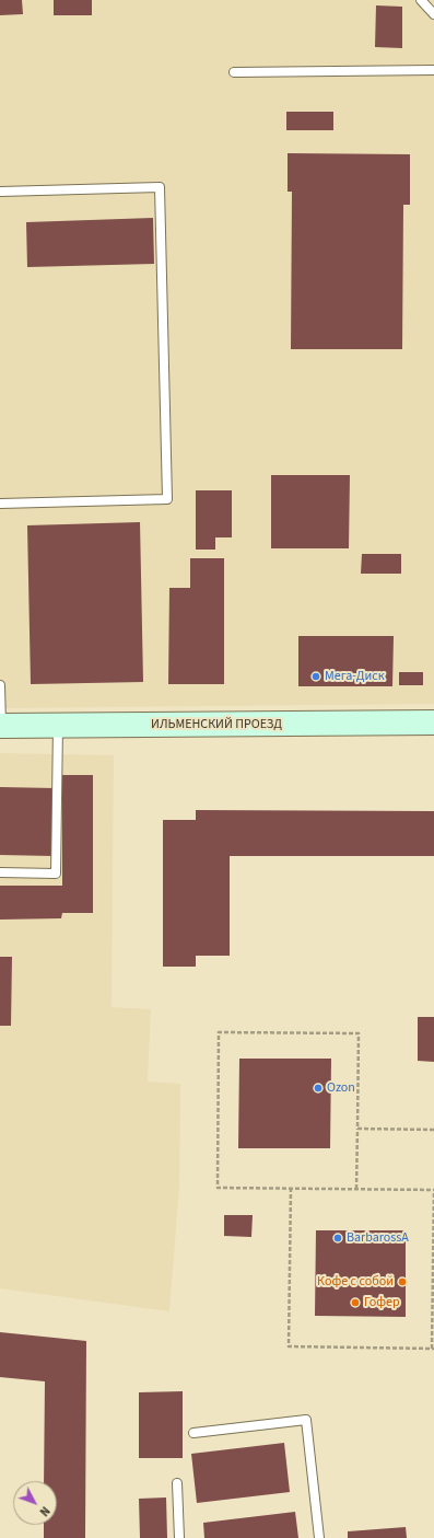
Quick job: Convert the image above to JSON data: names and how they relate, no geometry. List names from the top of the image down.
{
  "streets": {
    "street": ["ИЛЬМЕНСКИЙ ПРОЕЗД"]
  },
  "places": [
    "Мега-Диск",
    "Ozon",
    "BarbarossA",
    "Кофе с собой",
    "Гофер"
  ],
  "north": "bottom right"
}
